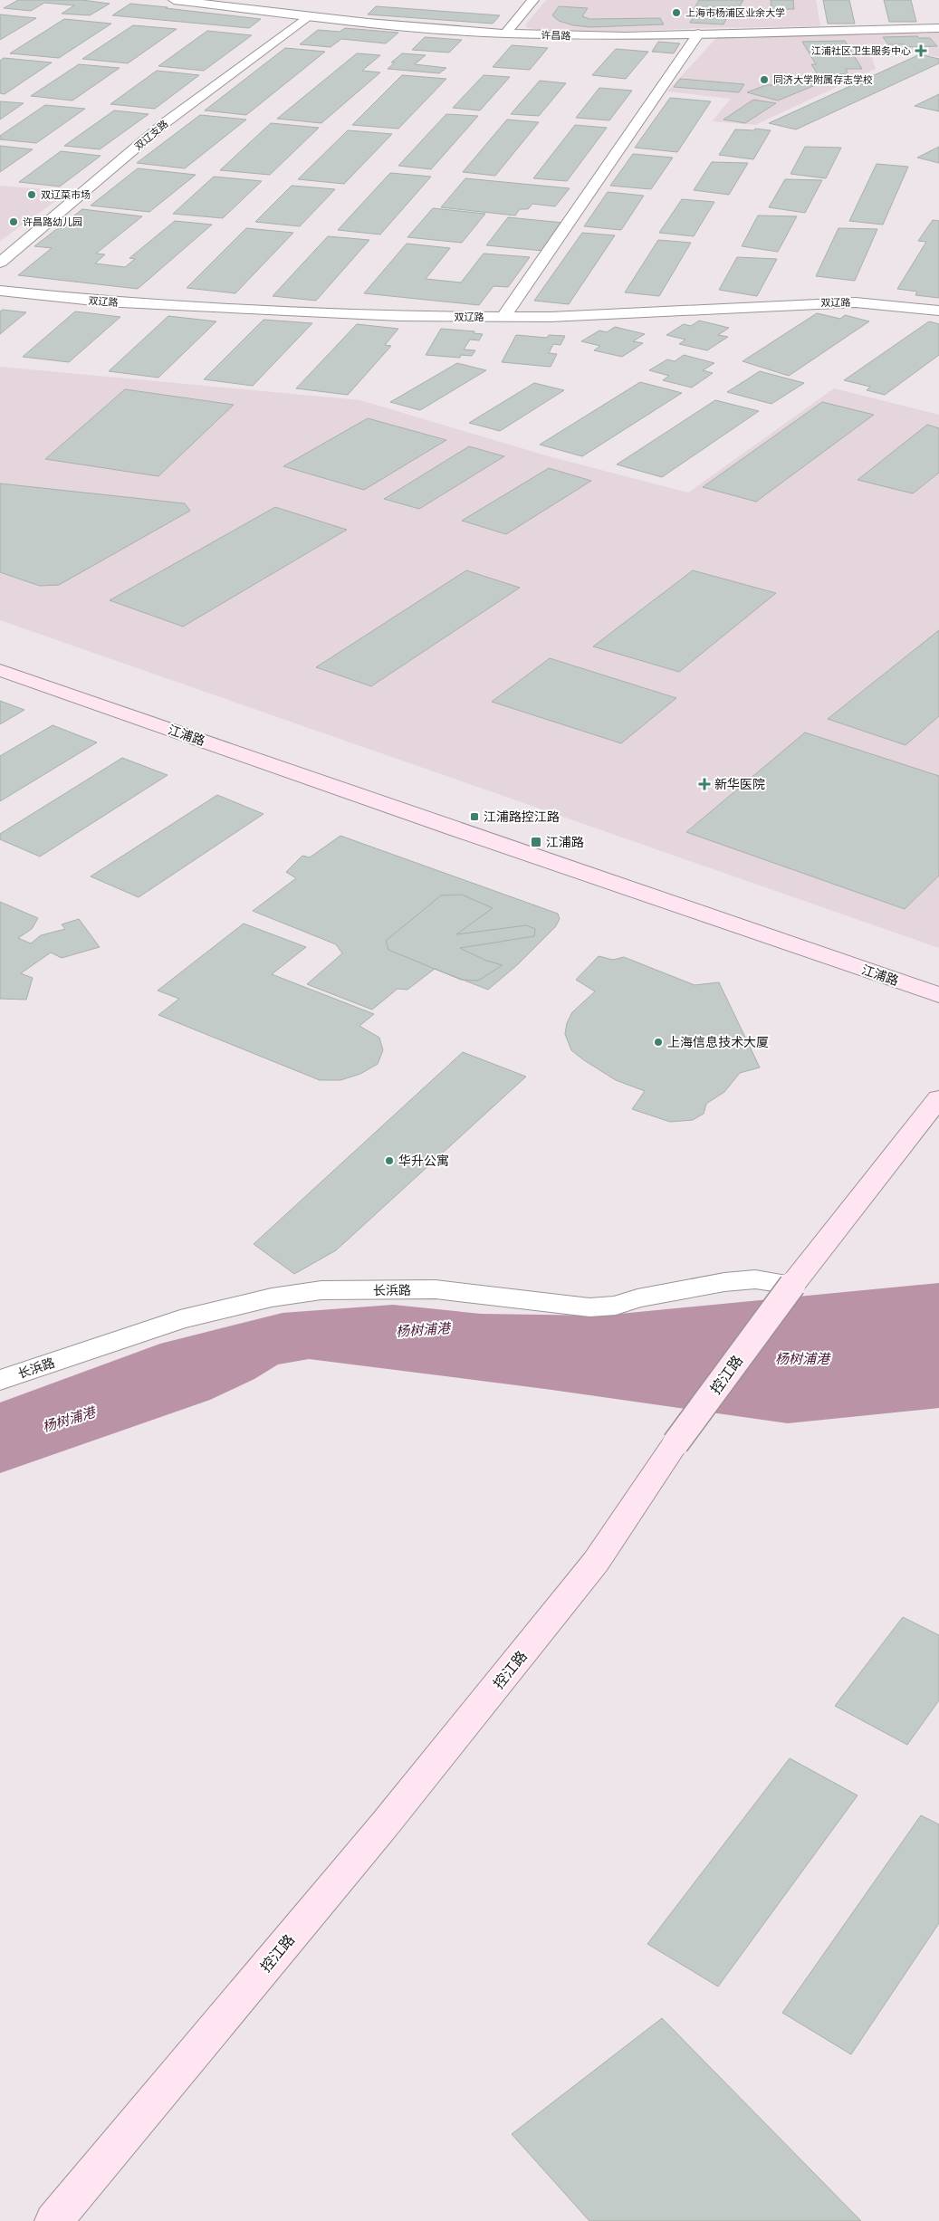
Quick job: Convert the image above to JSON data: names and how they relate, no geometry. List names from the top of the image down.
{
  "streets": {
    "main road": ["江浦路", "控江路"],
    "street": [
      "许昌路",
      "双辽支路",
      "双辽路",
      "长浜路"
    ]
  },
  "crossings": [
    ["许昌路", "双辽支路"],
    ["长浜路", "控江路"]
  ],
  "water": ["杨树浦港"],
  "places": {
    "other": [
      "上海市杨浦区业余大学",
      "同济大学附属存志学校",
      "双辽菜市场",
      "许昌路幼儿园",
      "上海信息技术大厦",
      "华升公寓"
    ],
    "health": ["江浦社区卫生服务中心", "新华医院"],
    "transit": ["江浦路控江路", "江浦路"]
  }
}
